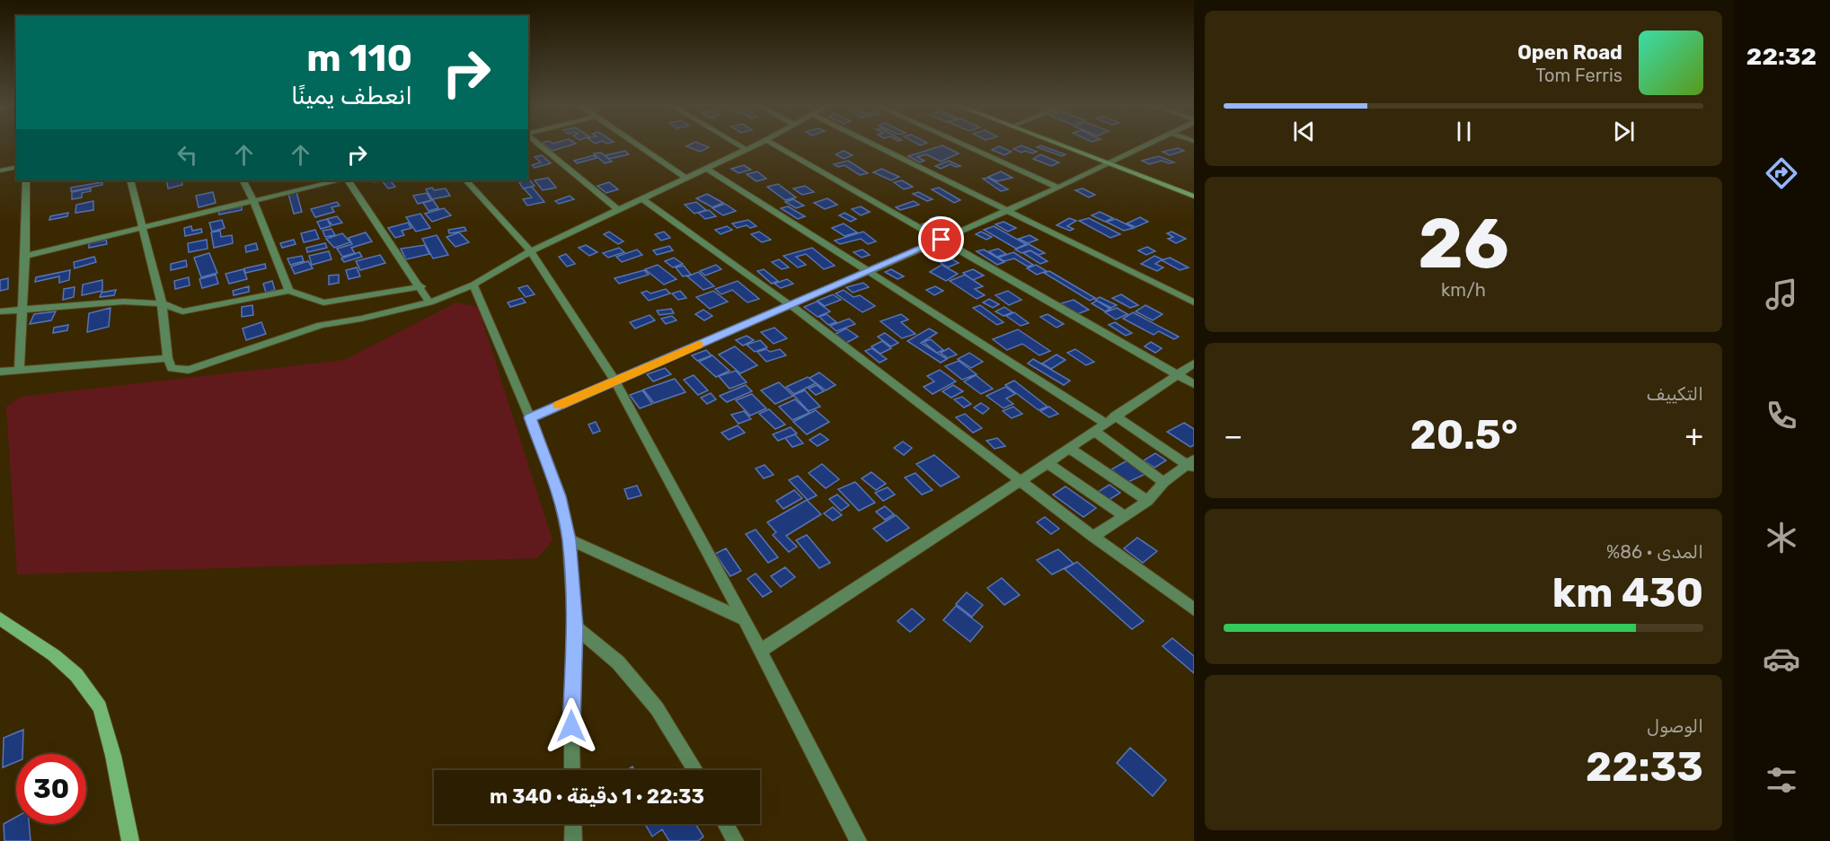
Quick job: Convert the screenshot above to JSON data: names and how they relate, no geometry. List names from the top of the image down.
{
  "page": {
    "tabs": "22:32",
    "turn": ["110 m", "انعطف يمينًا"],
    "song": ["Open Road", "Tom Ferris"],
    "tile": [
      ["26", "km/h"],
      "التكييف",
      ["المدى · 86%", "430 km"],
      ["الوصول", "22:33"]
    ],
    "heat": ["−", "20.5°", "+"],
    "limit": "30",
    "trip": "22:33 · 1 دقيقة · 340 m"
  }
}
